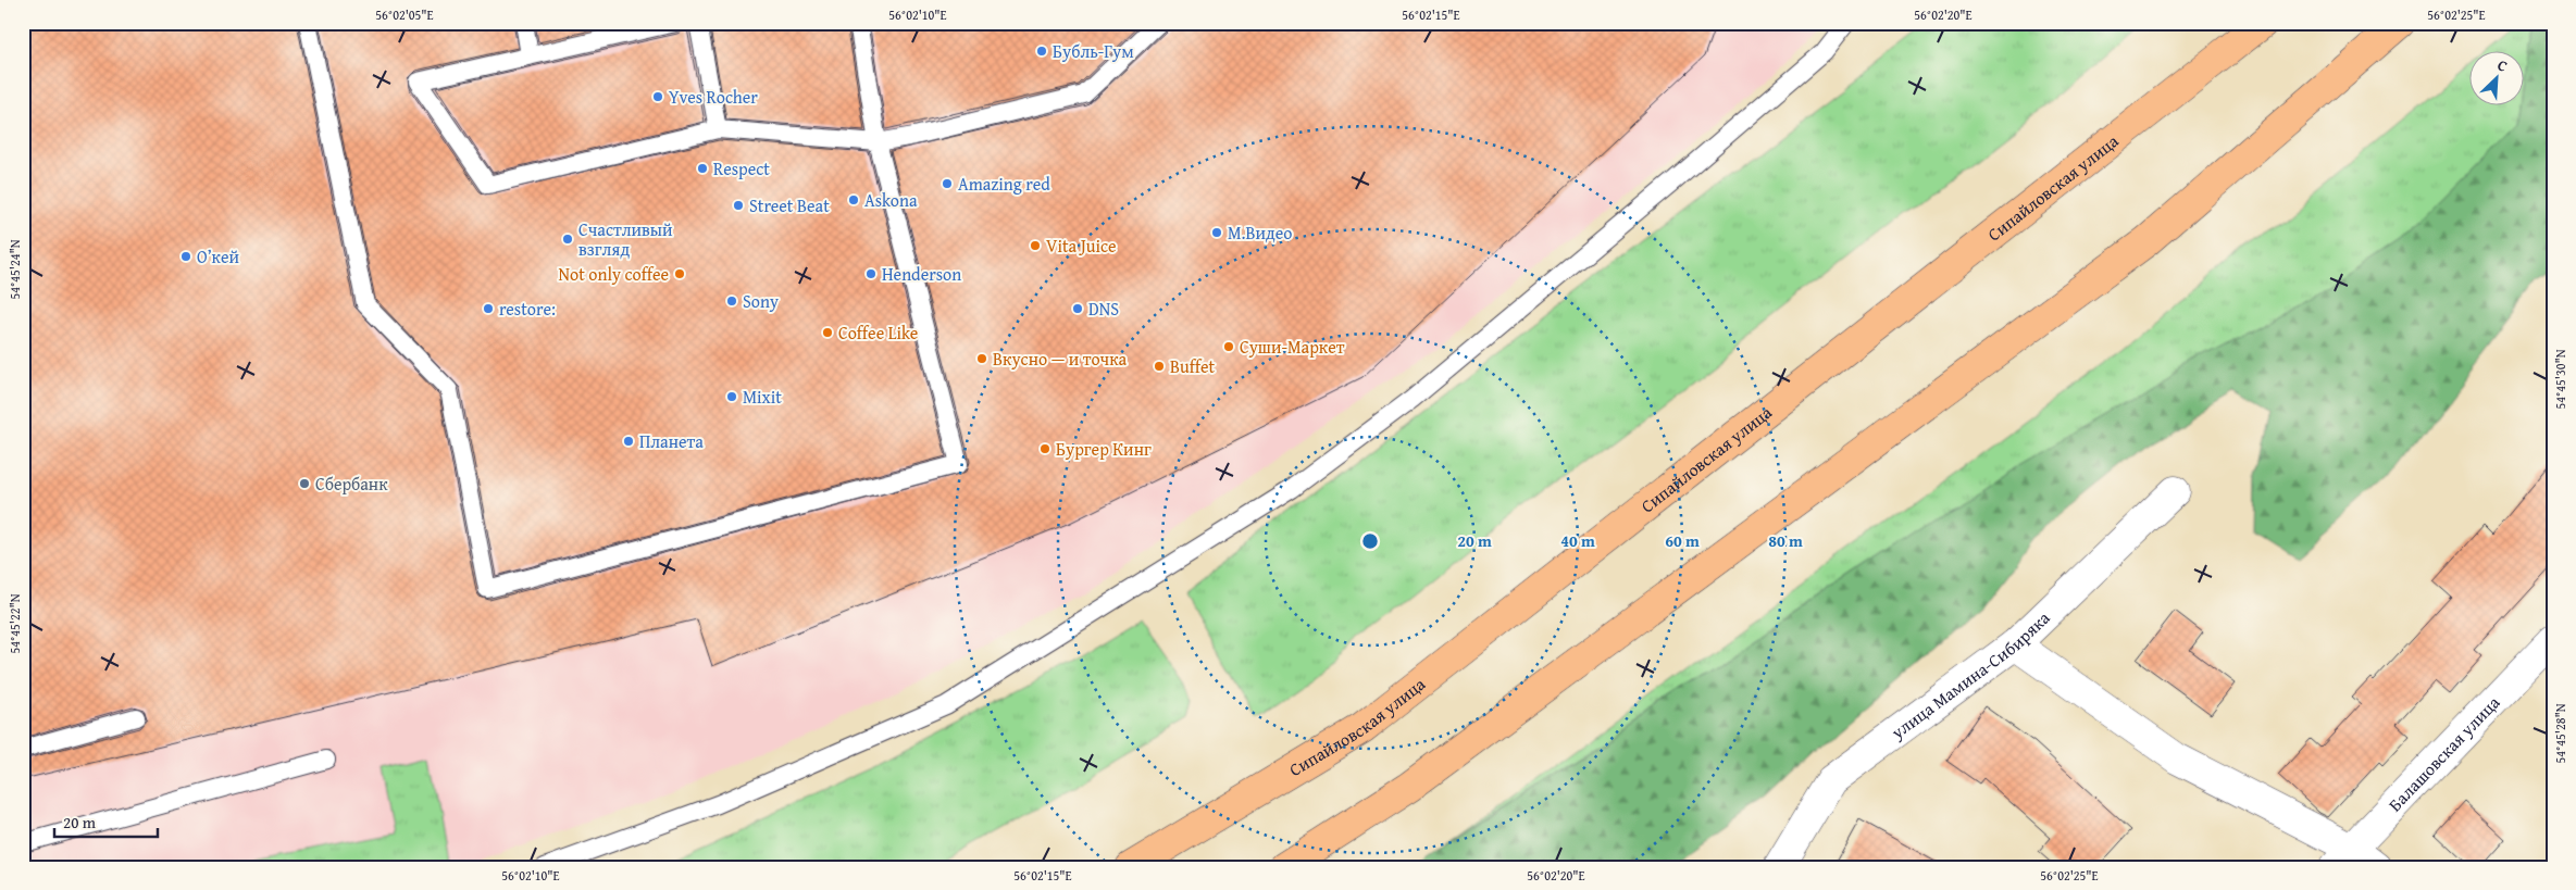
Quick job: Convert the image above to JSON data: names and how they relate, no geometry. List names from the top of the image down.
{
  "streets": {
    "main road": ["Сипайловская улица"],
    "street": ["улица Мамина-Сибиряка", "Балашовская улица"]
  },
  "places": [
    "Бубль-Гум",
    "Yves Rocher",
    "Respect",
    "Amazing red",
    "Askona",
    "Street Beat",
    "М.Видео",
    "Счастливый взгляд",
    "Vita Juice",
    "О’кей",
    "Not only coffee",
    "Henderson",
    "Sony",
    "restore:",
    "DNS",
    "Coffee Like",
    "Суши-Маркет",
    "Вкусно — и точка",
    "Buffet",
    "Mixit",
    "Планета",
    "Бургер Кинг",
    "Сбербанк"
  ],
  "scale_bar": "20 m",
  "north": "top right",
  "coordinates": [
    "56°02'05\"E",
    "56°02'10\"E",
    "56°02'15\"E",
    "56°02'20\"E",
    "56°02'25\"E",
    "54°45'24\"N",
    "54°45'30\"N",
    "54°45'22\"N",
    "54°45'28\"N"
  ],
  "rings": [
    "20 m",
    "40 m",
    "60 m",
    "80 m"
  ]
}
